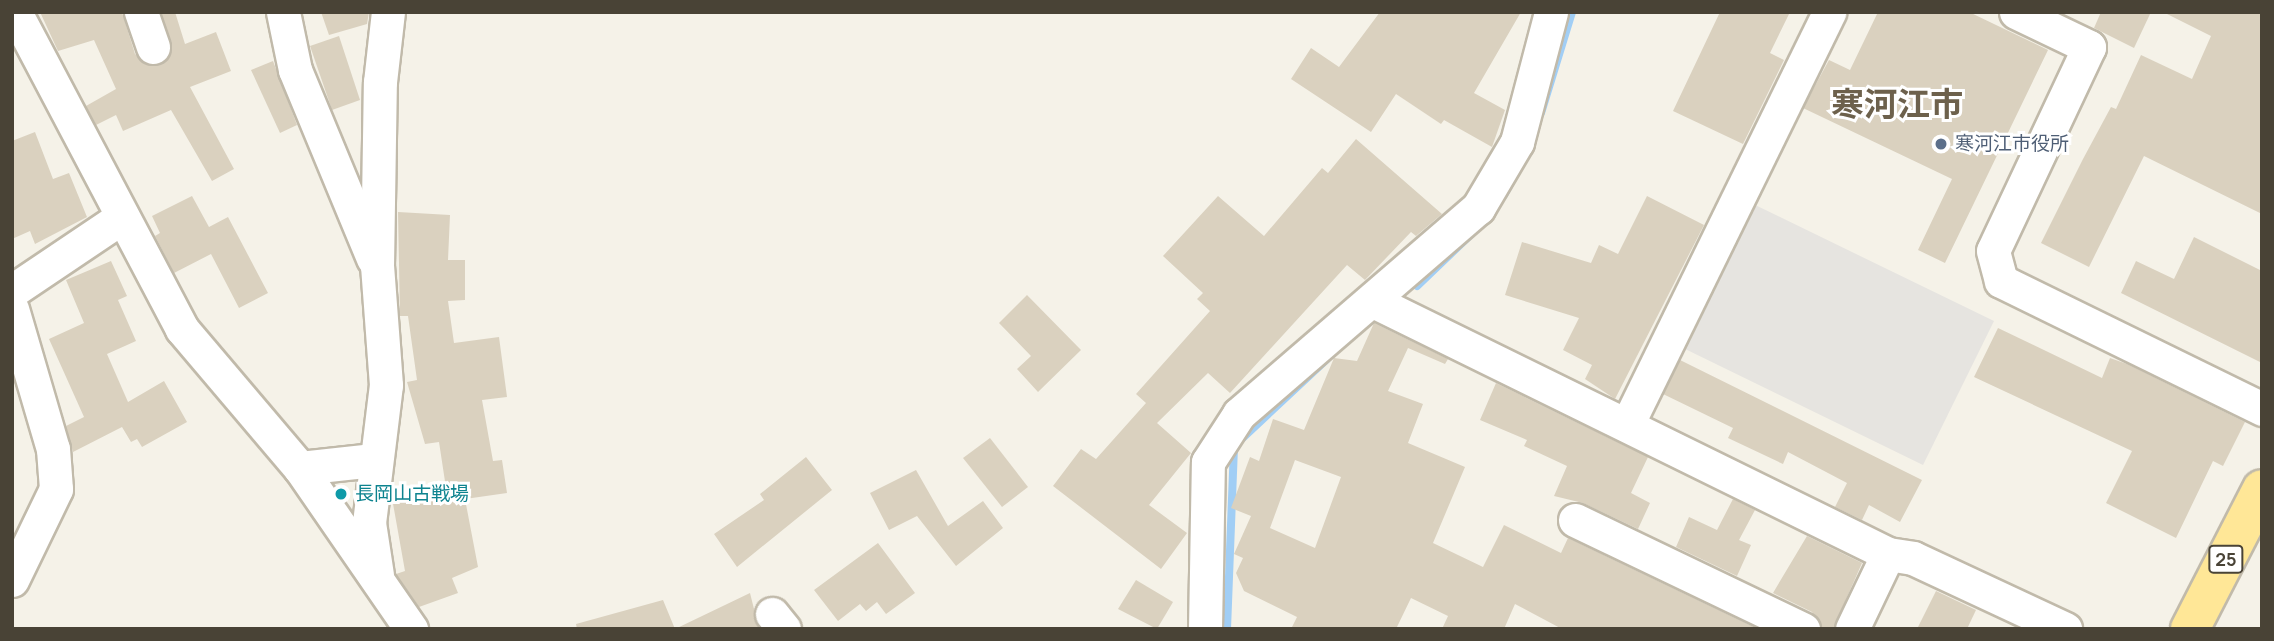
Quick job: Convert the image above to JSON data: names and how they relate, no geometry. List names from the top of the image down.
{
  "streets": {
    "main road": ["25"]
  },
  "districts": ["寒河江市"],
  "places": ["寒河江市役所", "長岡山古戦場"]
}
